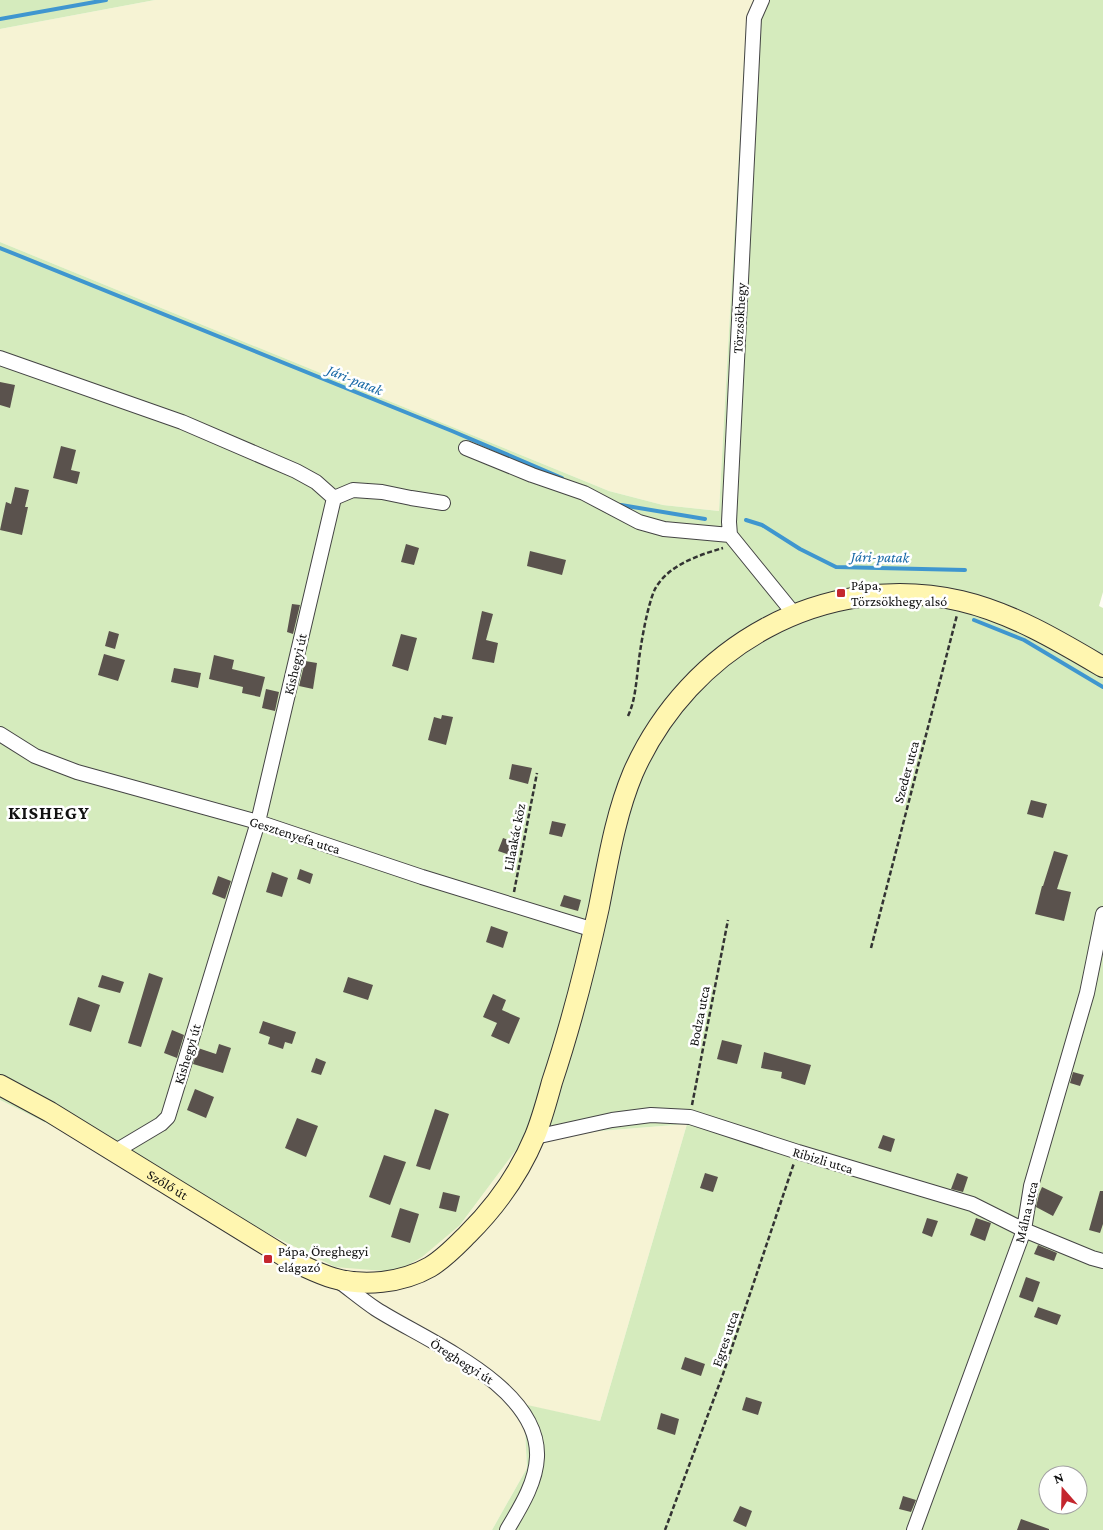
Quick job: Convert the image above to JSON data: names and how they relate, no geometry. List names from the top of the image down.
{
  "streets": {
    "main road": ["Szőlő út"],
    "street": [
      "Törzsökhegy",
      "Kishegyi út",
      "Gesztenyefa utca",
      "Ribizli utca",
      "Málna utca",
      "Öreghegyi út"
    ],
    "path": [
      "Szeder utca",
      "Lilaakác köz",
      "Bodza utca",
      "Egres utca"
    ]
  },
  "crossings": [
    ["Kishegyi út", "Gesztenyefa utca"],
    ["Kishegyi út", "Szőlő út"],
    ["Szeder utca", "Szőlő út"],
    ["Gesztenyefa utca", "Lilaakác köz"],
    ["Gesztenyefa utca", "Szőlő út"],
    ["Bodza utca", "Ribizli utca"],
    ["Ribizli utca", "Szőlő út"],
    ["Ribizli utca", "Málna utca"],
    ["Ribizli utca", "Egres utca"],
    ["Szőlő út", "Öreghegyi út"]
  ],
  "districts": ["KISHEGY"],
  "water": ["Jári-patak"],
  "places": {
    "transit": ["Pápa, Törzsökhegy alsó", "Pápa, Öreghegyi elágazó"]
  },
  "north": "top"
}
